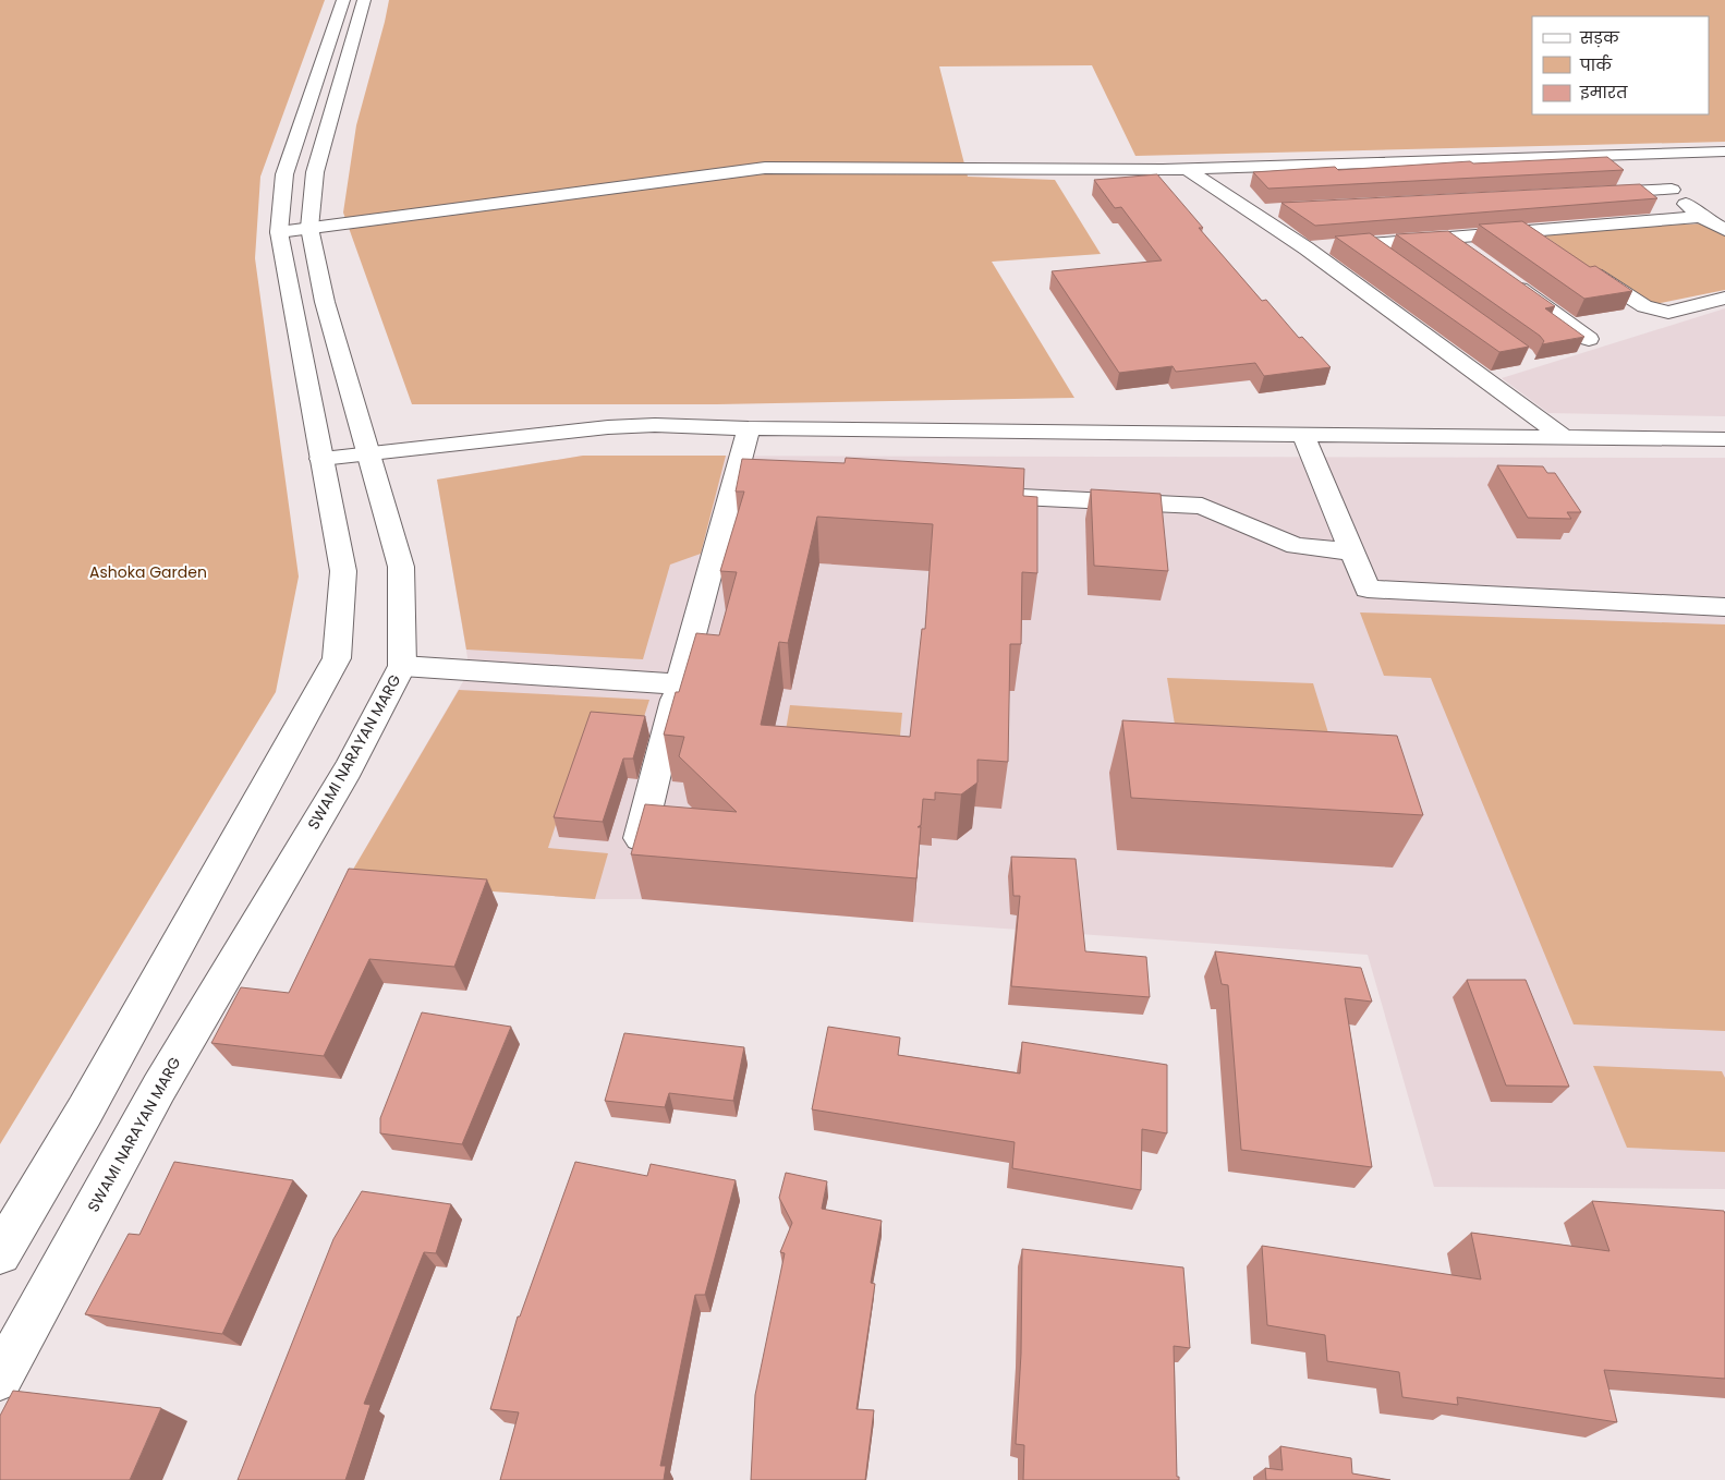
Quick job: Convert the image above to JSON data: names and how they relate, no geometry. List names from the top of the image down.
{
  "streets": {
    "street": ["SWAMI NARAYAN MARG"]
  },
  "parks": ["Ashoka Garden"],
  "legend": ["सड़क", "पार्क", "इमारत"]
}
